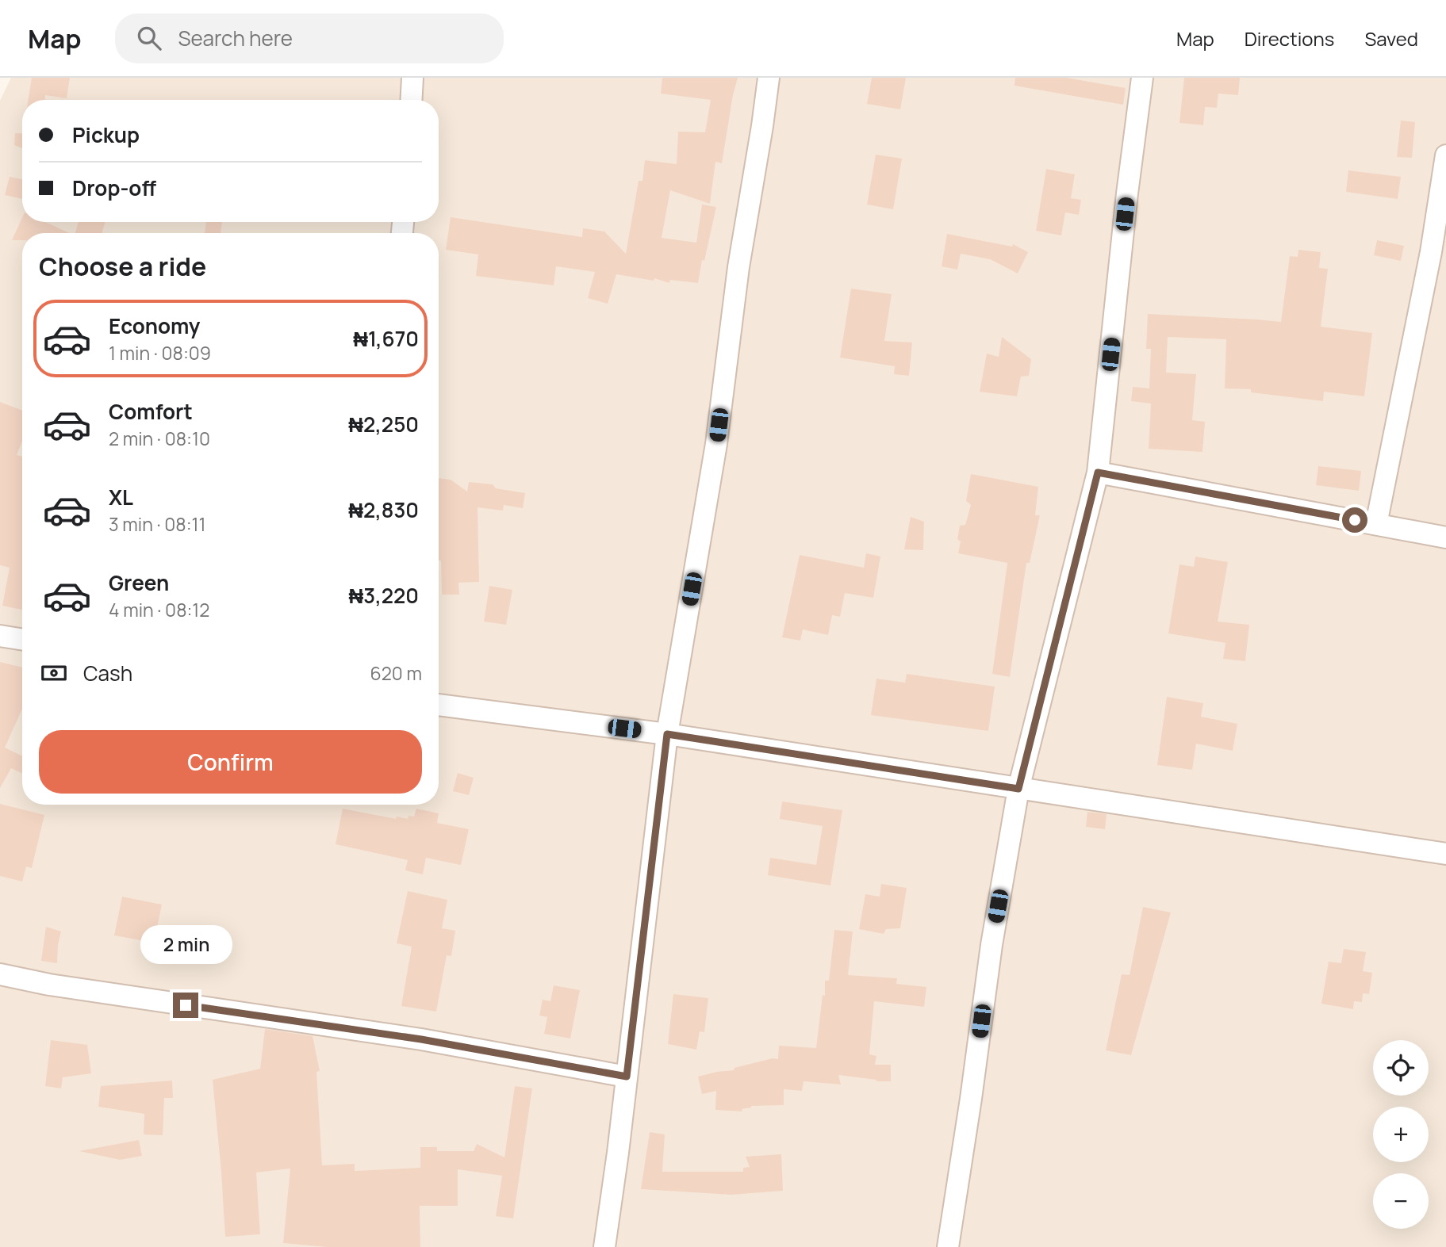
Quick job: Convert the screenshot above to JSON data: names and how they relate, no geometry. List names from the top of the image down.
{
  "page": {
    "header": "Map",
    "search": "Search here",
    "nav": ["Map", "Directions", "Saved"],
    "banner": ["Pickup", "Drop-off"],
    "heading": "Choose a ride",
    "list": [
      {
        "name": "Economy",
        "note": "1 min · 08:09",
        "value": "₦1,670"
      },
      {
        "name": "Comfort",
        "note": "2 min · 08:10",
        "value": "₦2,250"
      },
      {
        "name": "XL",
        "note": "3 min · 08:11",
        "value": "₦2,830"
      },
      {
        "name": "Green",
        "note": "4 min · 08:12",
        "value": "₦3,220"
      }
    ],
    "pay": ["Cash", "620 m"],
    "buttons": "Confirm",
    "bubble": "2 min",
    "map_buttons": ["+", "−"]
  }
}
